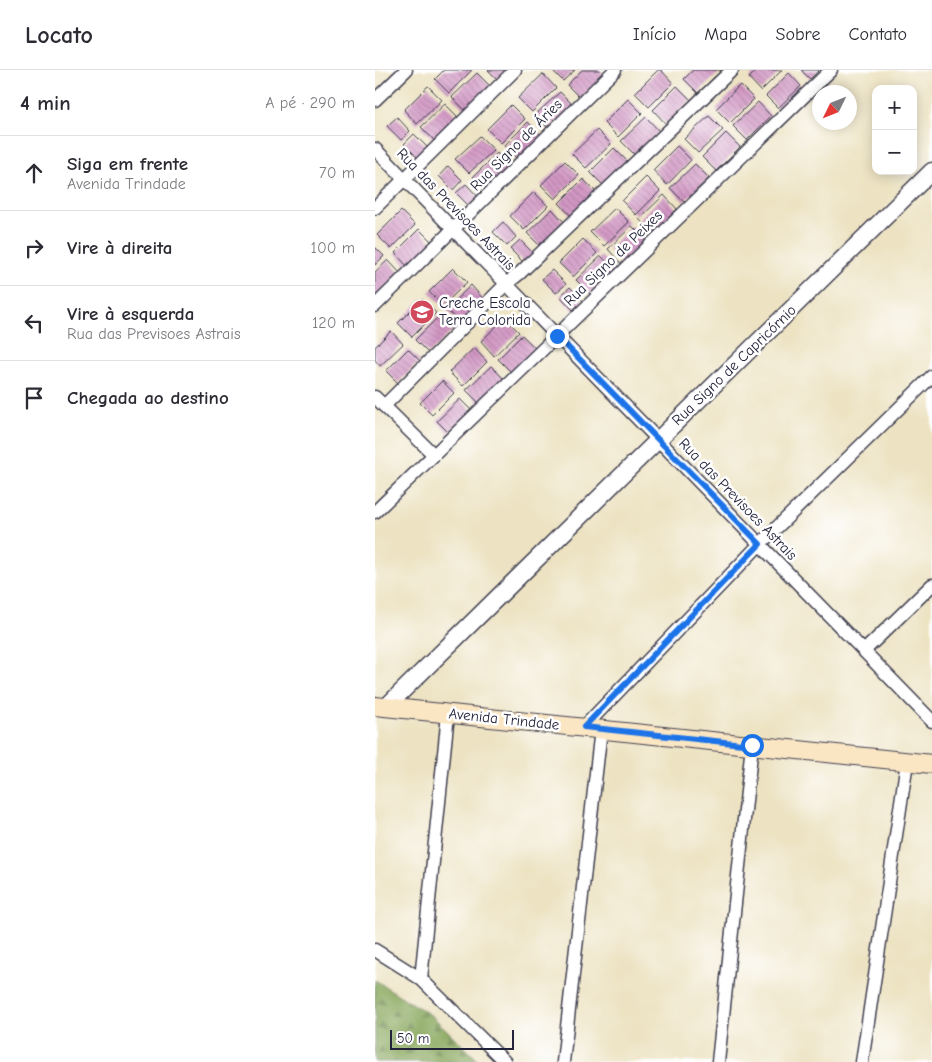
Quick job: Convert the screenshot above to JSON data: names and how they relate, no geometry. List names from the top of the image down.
{
  "streets": {
    "main road": ["Avenida Trindade"],
    "street": [
      "Rua Signo de Áries",
      "Rua das Previsoes Astrais",
      "Rua Signo de Peixes",
      "Rua Signo de Capricórnio"
    ]
  },
  "crossings": [
    ["Rua Signo de Áries", "Rua das Previsoes Astrais"],
    ["Rua das Previsoes Astrais", "Rua Signo de Peixes"],
    ["Rua das Previsoes Astrais", "Rua Signo de Capricórnio"],
    ["Rua Signo de Capricórnio", "Avenida Trindade"]
  ],
  "places": {
    "school or university": ["Creche Escola Terra Colorida"]
  },
  "scale_bar": "50 m",
  "north": "bottom left",
  "page": {
    "header": "Locato",
    "nav": [
      "Início",
      "Mapa",
      "Sobre",
      "Contato"
    ],
    "heading": ["4 min", "A pé · 290 m"],
    "map_buttons": ["+", "−"],
    "list": [
      ["Siga em frente", "Avenida Trindade", "70 m"],
      ["Vire à direita", "100 m"],
      ["Vire à esquerda", "Rua das Previsoes Astrais", "120 m"],
      "Chegada ao destino"
    ],
    "scale": "50 m"
  }
}
